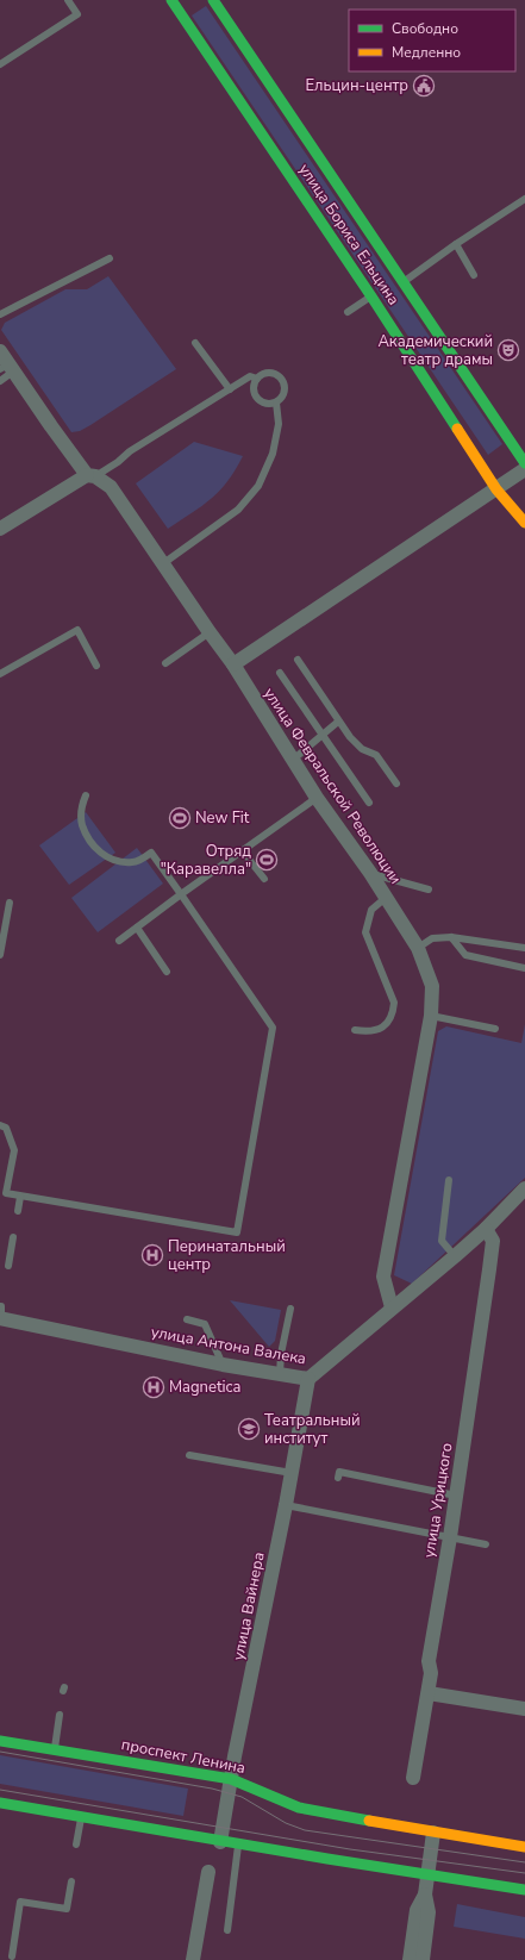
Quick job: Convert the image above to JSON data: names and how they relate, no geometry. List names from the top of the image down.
{
  "streets": {
    "street": [
      "улица Бориса Ельцина",
      "улица Февральской Революции",
      "улица Антона Валека",
      "улица Урицкого",
      "улица Вайнера",
      "проспект Ленина"
    ]
  },
  "crossings": [
    ["улица Февральской Революции", "улица Антона Валека"],
    ["улица Антона Валека", "улица Урицкого"],
    ["улица Антона Валека", "улица Вайнера"],
    ["улица Вайнера", "проспект Ленина"]
  ],
  "places": {
    "public building": ["Ельцин-центр"],
    "theatre": ["Академический театр драмы"],
    "sports": ["New Fit", "Отряд \"Каравелла\""],
    "hospital": ["Перинатальный центр", "Magnetica"],
    "school or university": ["Театральный институт"]
  },
  "legend": ["Свободно", "Медленно"]
}
